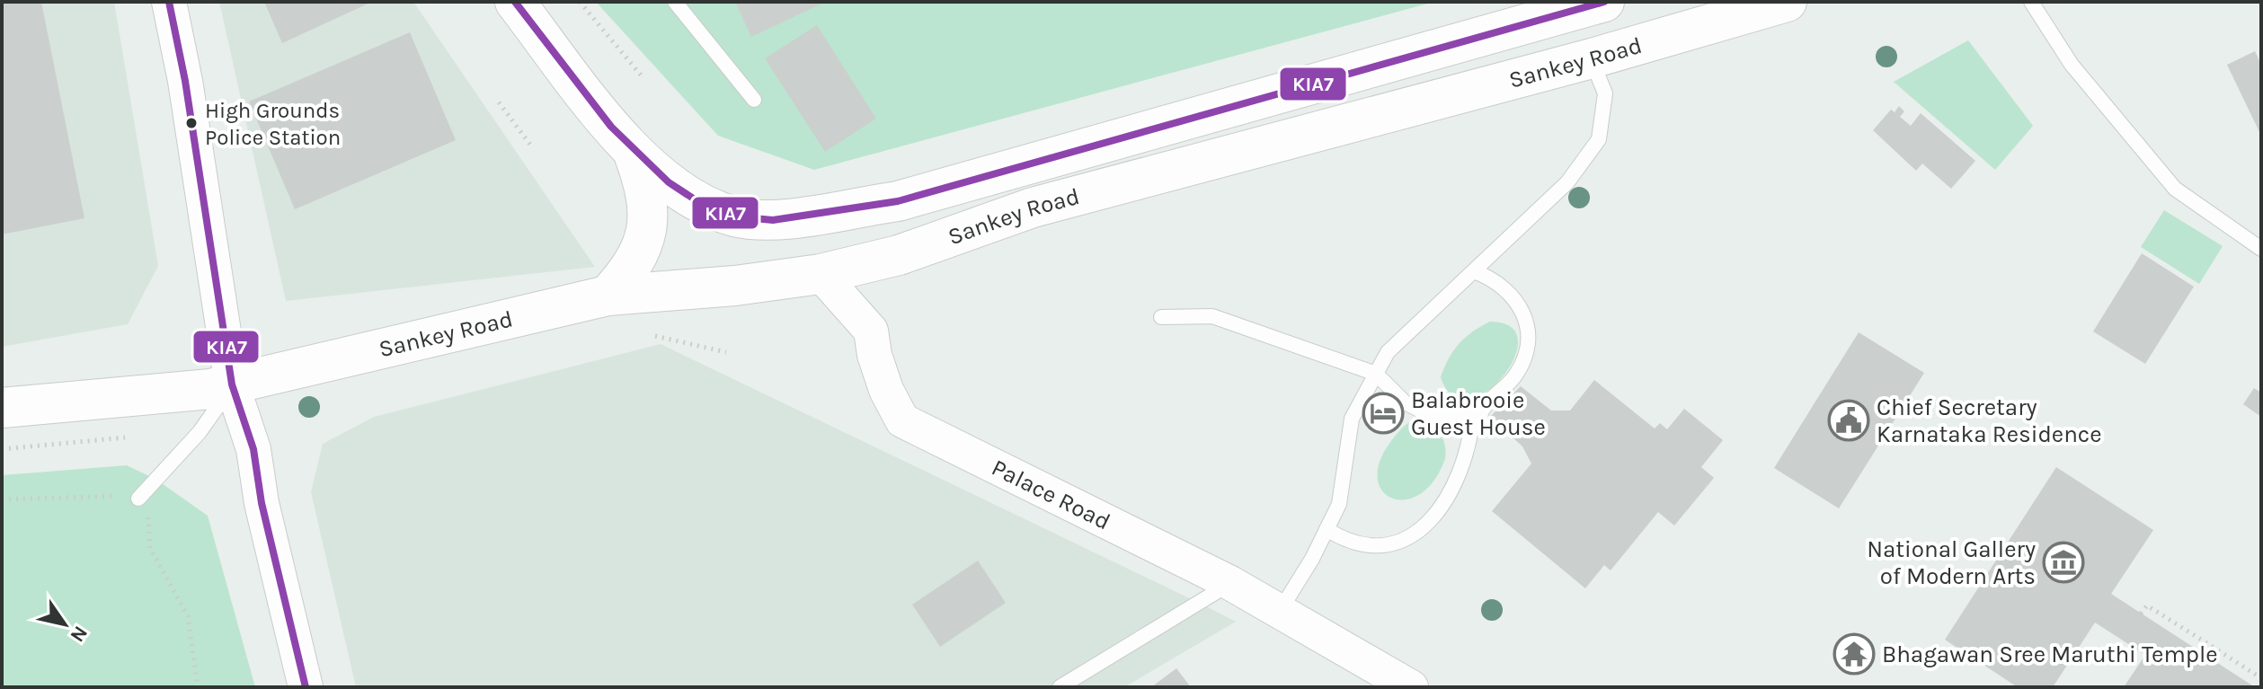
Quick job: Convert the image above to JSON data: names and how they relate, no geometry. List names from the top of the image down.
{
  "streets": {
    "main road": ["Sankey Road", "Palace Road"]
  },
  "crossings": [
    ["Sankey Road", "Palace Road"]
  ],
  "places": {
    "other": ["High Grounds Police Station"],
    "hotel": ["Balabrooie Guest House"],
    "public building": ["Chief Secretary Karnataka Residence"],
    "museum": ["National Gallery of Modern Arts"],
    "temple": ["Bhagawan Sree Maruthi Temple"]
  },
  "lines": ["transit line KIA7"],
  "north": "bottom right"
}
